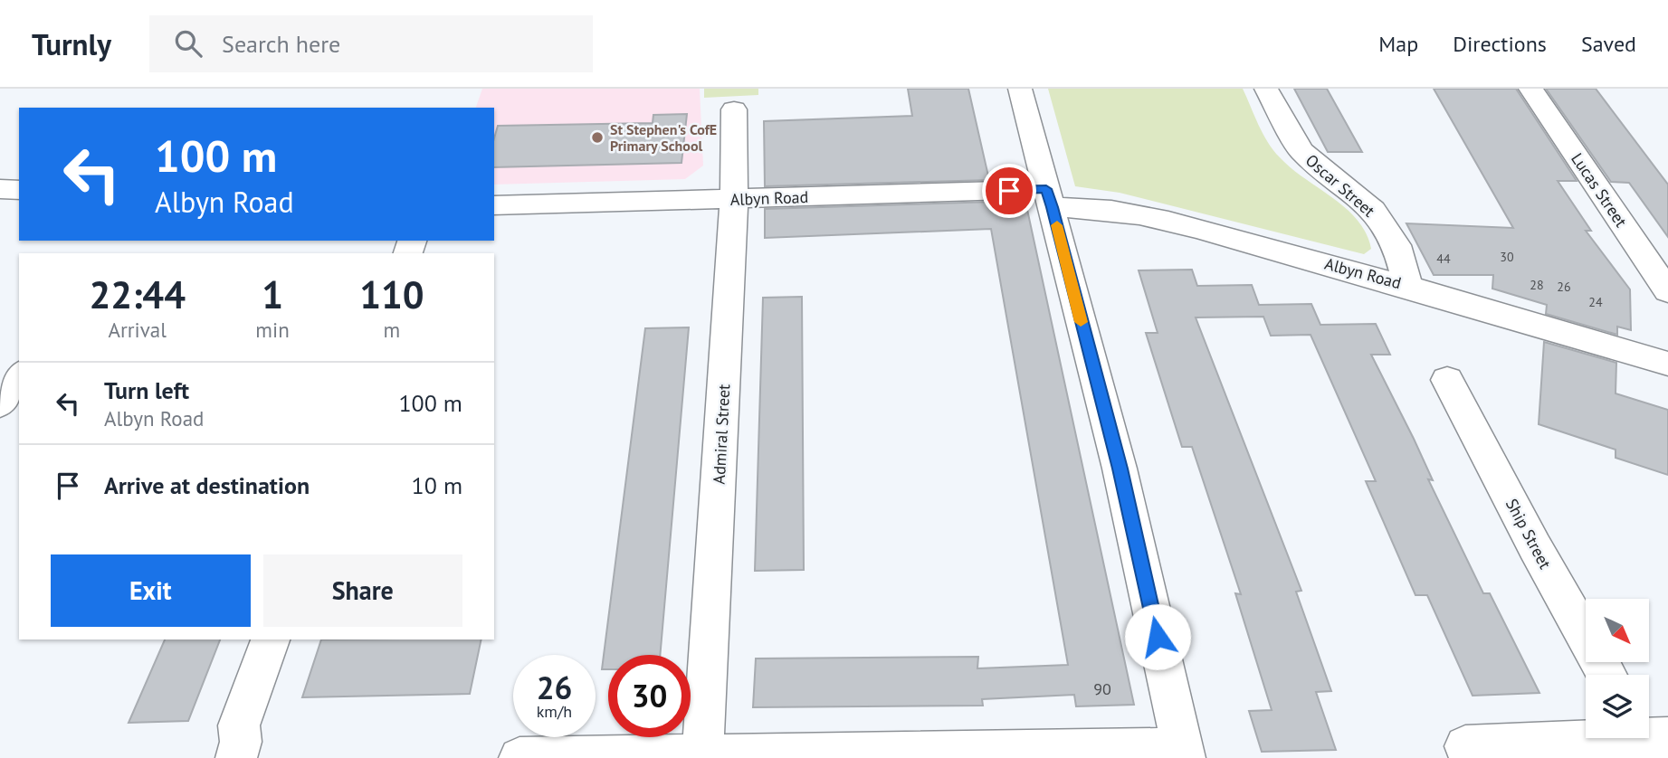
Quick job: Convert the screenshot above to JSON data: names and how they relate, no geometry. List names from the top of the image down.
{
  "streets": {
    "street": [
      "Oscar Street",
      "Lucas Street",
      "Albyn Road",
      "Admiral Street",
      "Ship Street"
    ]
  },
  "crossings": [
    ["Oscar Street", "Albyn Road"],
    ["Albyn Road", "Admiral Street"]
  ],
  "places": ["St Stephen's CofE Primary School"],
  "house_numbers": [
    "30",
    "44",
    "28",
    "26",
    "24",
    "90"
  ],
  "north": "bottom right",
  "page": {
    "header": "Turnly",
    "search": "Search here",
    "nav": ["Map", "Directions", "Saved"],
    "turn": ["100 m", "Albyn Road"],
    "eta": [
      "22:44",
      "Arrival",
      "1",
      "min",
      "110",
      "m"
    ],
    "list": [
      {
        "name": "Turn left",
        "note": "Albyn Road",
        "value": "100 m"
      },
      {
        "name": "Arrive at destination",
        "value": "10 m"
      }
    ],
    "buttons": ["Exit", "Share"],
    "speed": "26 km/h",
    "limit": "30"
  }
}
